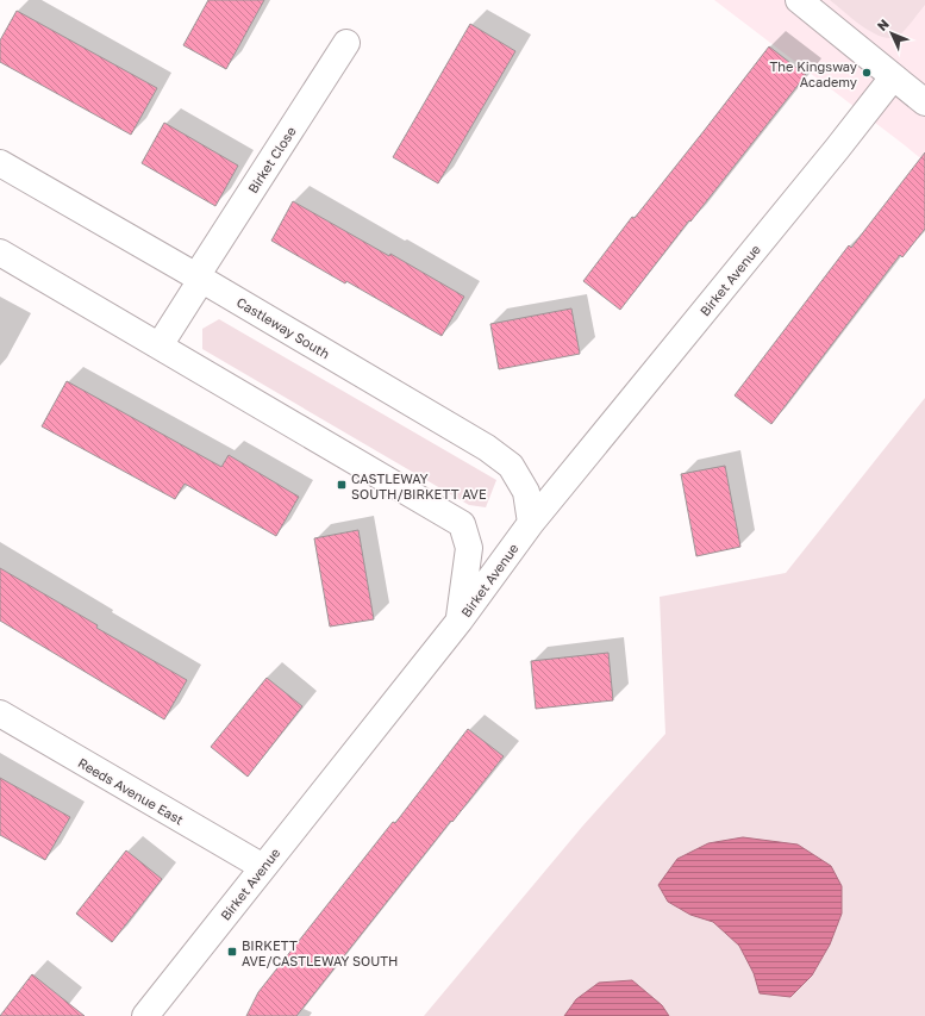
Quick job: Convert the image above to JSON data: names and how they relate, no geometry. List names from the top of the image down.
{
  "streets": {
    "street": [
      "Birket Close",
      "Birket Avenue",
      "Castleway South",
      "Reeds Avenue East"
    ]
  },
  "crossings": [
    ["Birket Close", "Castleway South"],
    ["Birket Avenue", "Castleway South"],
    ["Birket Avenue", "Reeds Avenue East"]
  ],
  "places": {
    "other": ["The Kingsway Academy"],
    "transit": ["CASTLEWAY SOUTH/BIRKETT AVE", "BIRKETT AVE/CASTLEWAY SOUTH"]
  },
  "north": "top left"
}
